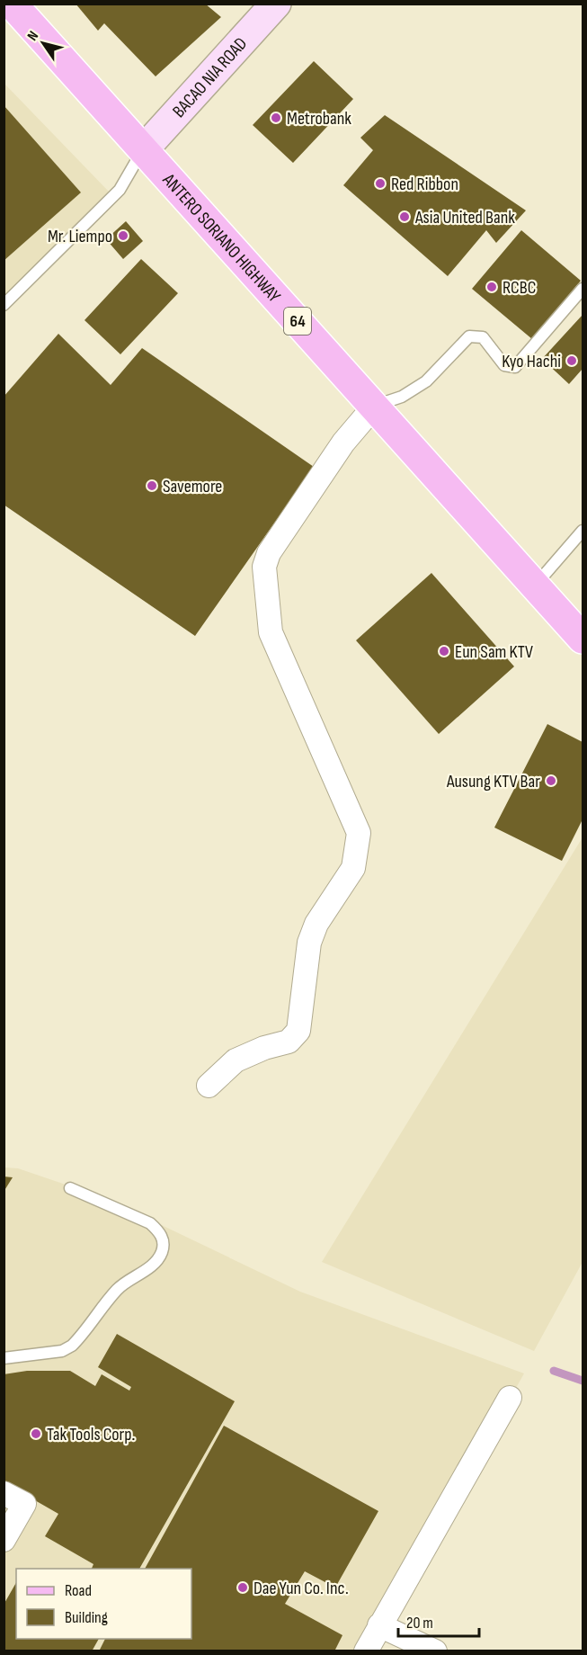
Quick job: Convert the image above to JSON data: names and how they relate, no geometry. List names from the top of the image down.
{
  "streets": {
    "main road": ["ANTERO SORIANO HIGHWAY", "64"],
    "street": ["BACAO NIA ROAD"]
  },
  "crossings": [
    ["BACAO NIA ROAD", "ANTERO SORIANO HIGHWAY"]
  ],
  "places": [
    "Metrobank",
    "Red Ribbon",
    "Asia United Bank",
    "Mr. Liempo",
    "RCBC",
    "Kyo Hachi",
    "Savemore",
    "Eun Sam KTV",
    "Ausung KTV Bar",
    "Tak Tools Corp.",
    "Dae Yun Co. Inc."
  ],
  "legend": ["Road", "Building"],
  "scale_bar": "20 m",
  "north": "top left"
}
